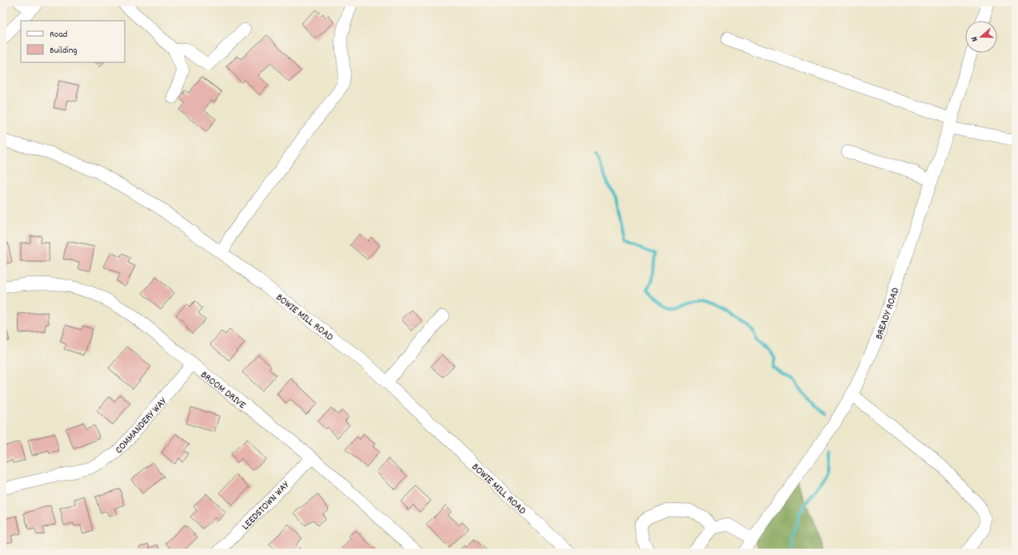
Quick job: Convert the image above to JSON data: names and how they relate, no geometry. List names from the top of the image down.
{
  "streets": {
    "street": [
      "BREADY ROAD",
      "BOWIE MILL ROAD",
      "BROOM DRIVE",
      "COMMANDERY WAY",
      "LEEDSTOWN WAY"
    ]
  },
  "crossings": [
    ["BROOM DRIVE", "COMMANDERY WAY"],
    ["BROOM DRIVE", "LEEDSTOWN WAY"]
  ],
  "legend": ["Road", "Building"],
  "north": "left"
}
